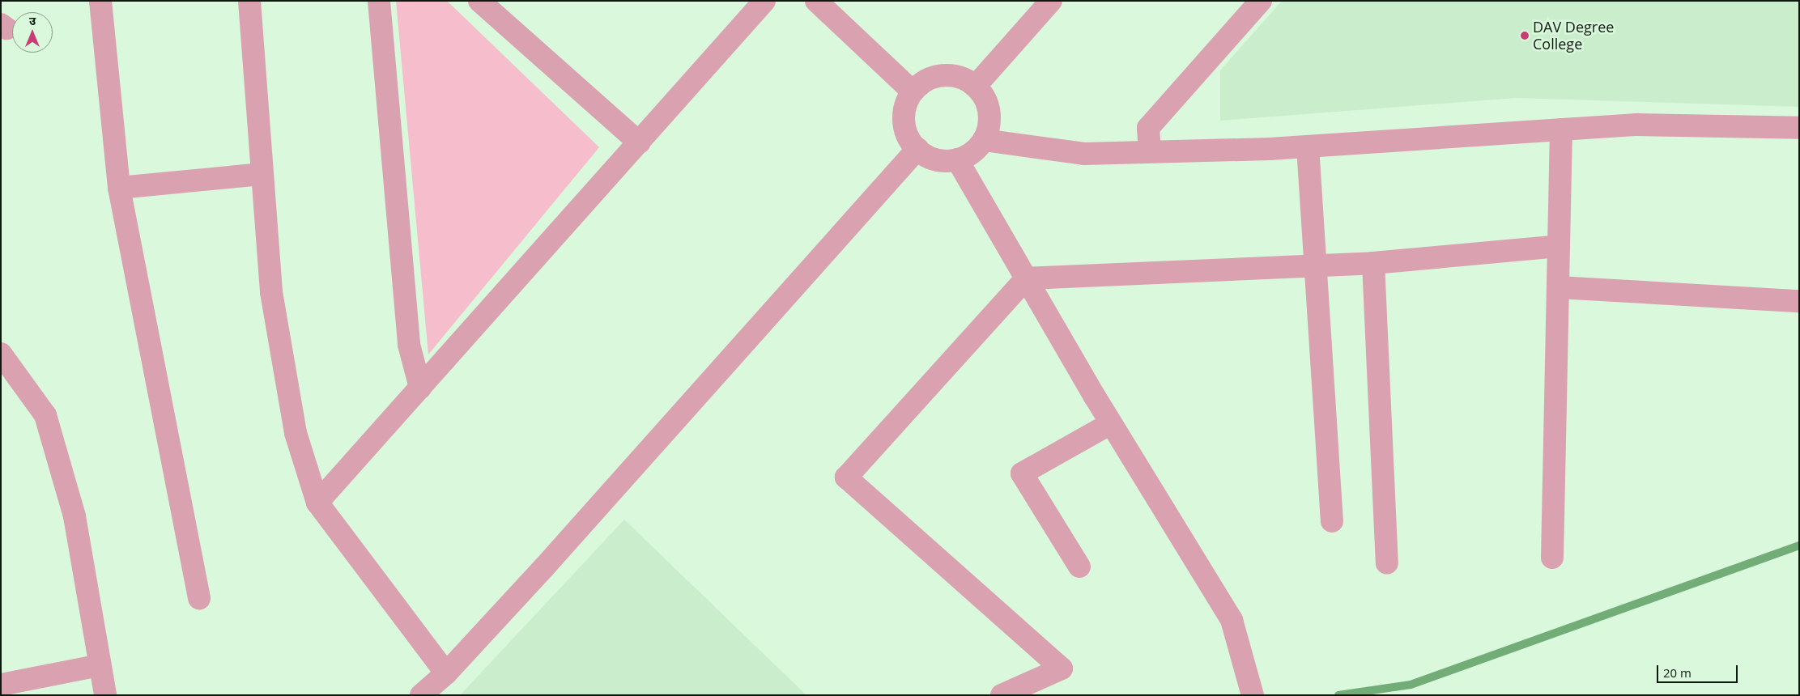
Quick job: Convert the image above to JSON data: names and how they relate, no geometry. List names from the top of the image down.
{
  "places": ["DAV Degree College"],
  "scale_bar": "20 m",
  "north": "top"
}
